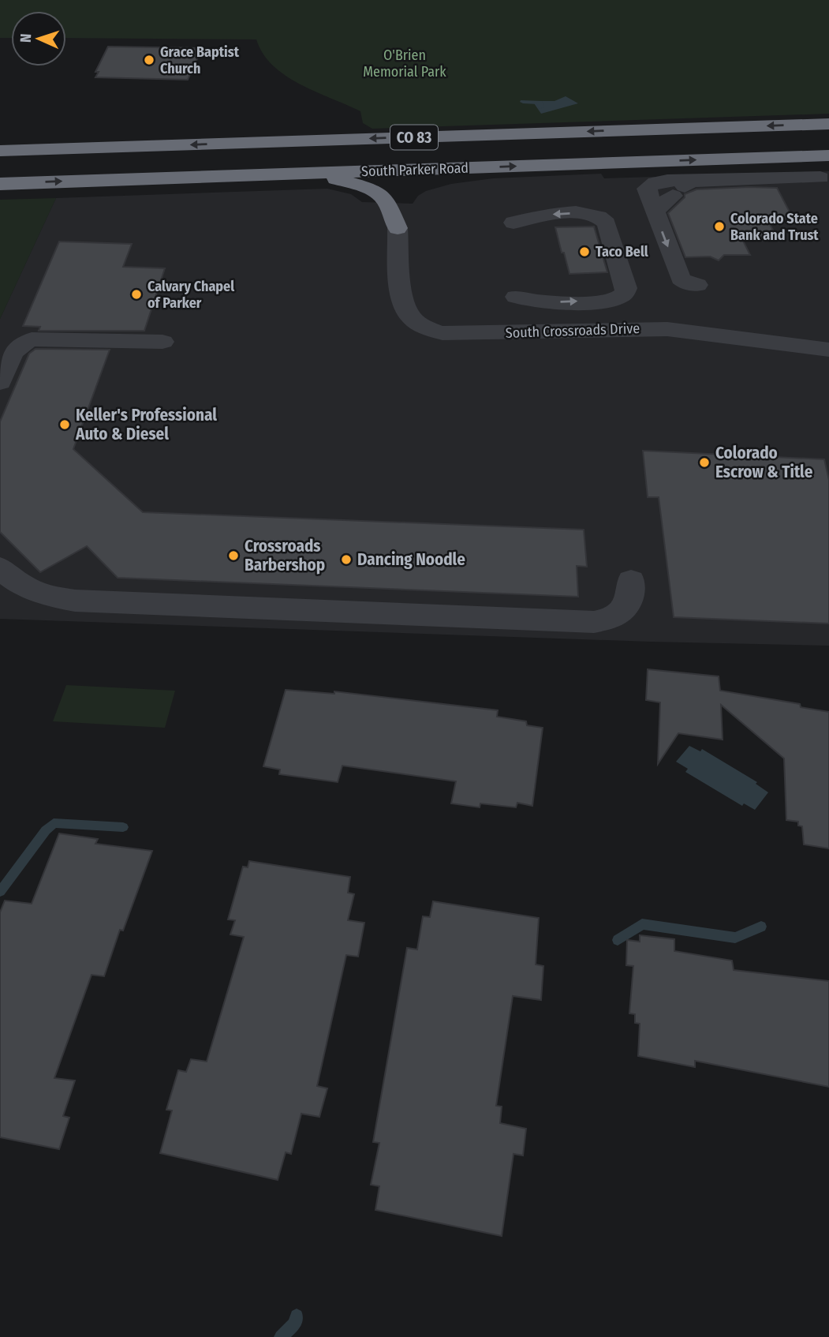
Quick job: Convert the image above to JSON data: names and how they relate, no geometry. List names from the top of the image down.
{
  "streets": {
    "highway": ["CO 83", "South Parker Road"],
    "street": ["South Crossroads Drive"]
  },
  "parks": ["O'Brien Memorial Park"],
  "places": [
    "Grace Baptist Church",
    "Colorado State Bank and Trust",
    "Taco Bell",
    "Calvary Chapel of Parker",
    "Keller's Professional Auto & Diesel",
    "Colorado Escrow & Title",
    "Crossroads Barbershop",
    "Dancing Noodle"
  ],
  "north": "left"
}
